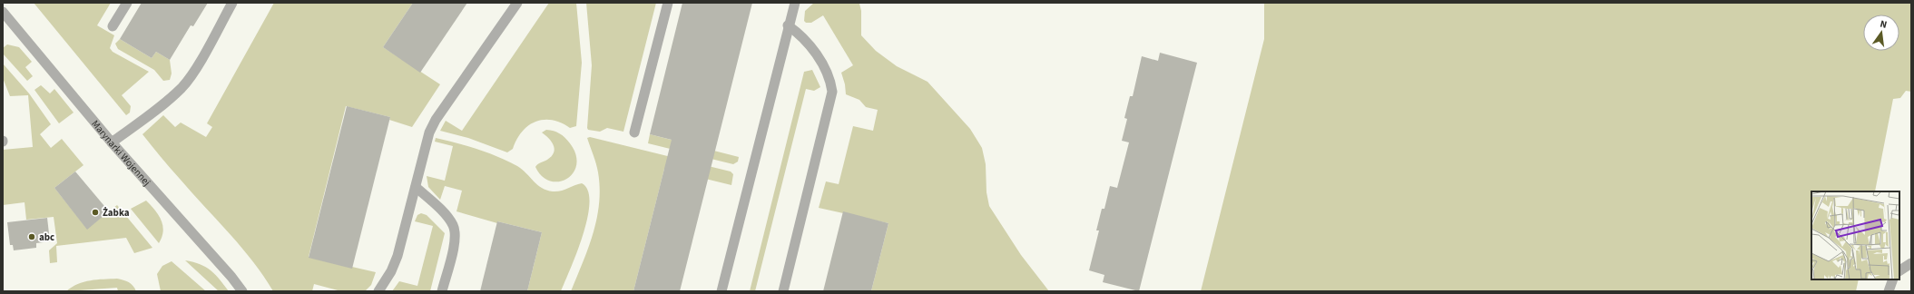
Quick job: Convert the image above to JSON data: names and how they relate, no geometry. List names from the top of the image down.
{
  "streets": {
    "street": ["Marynarki Wojennej"]
  },
  "places": ["Żabka", "abc"],
  "north": "top"
}
